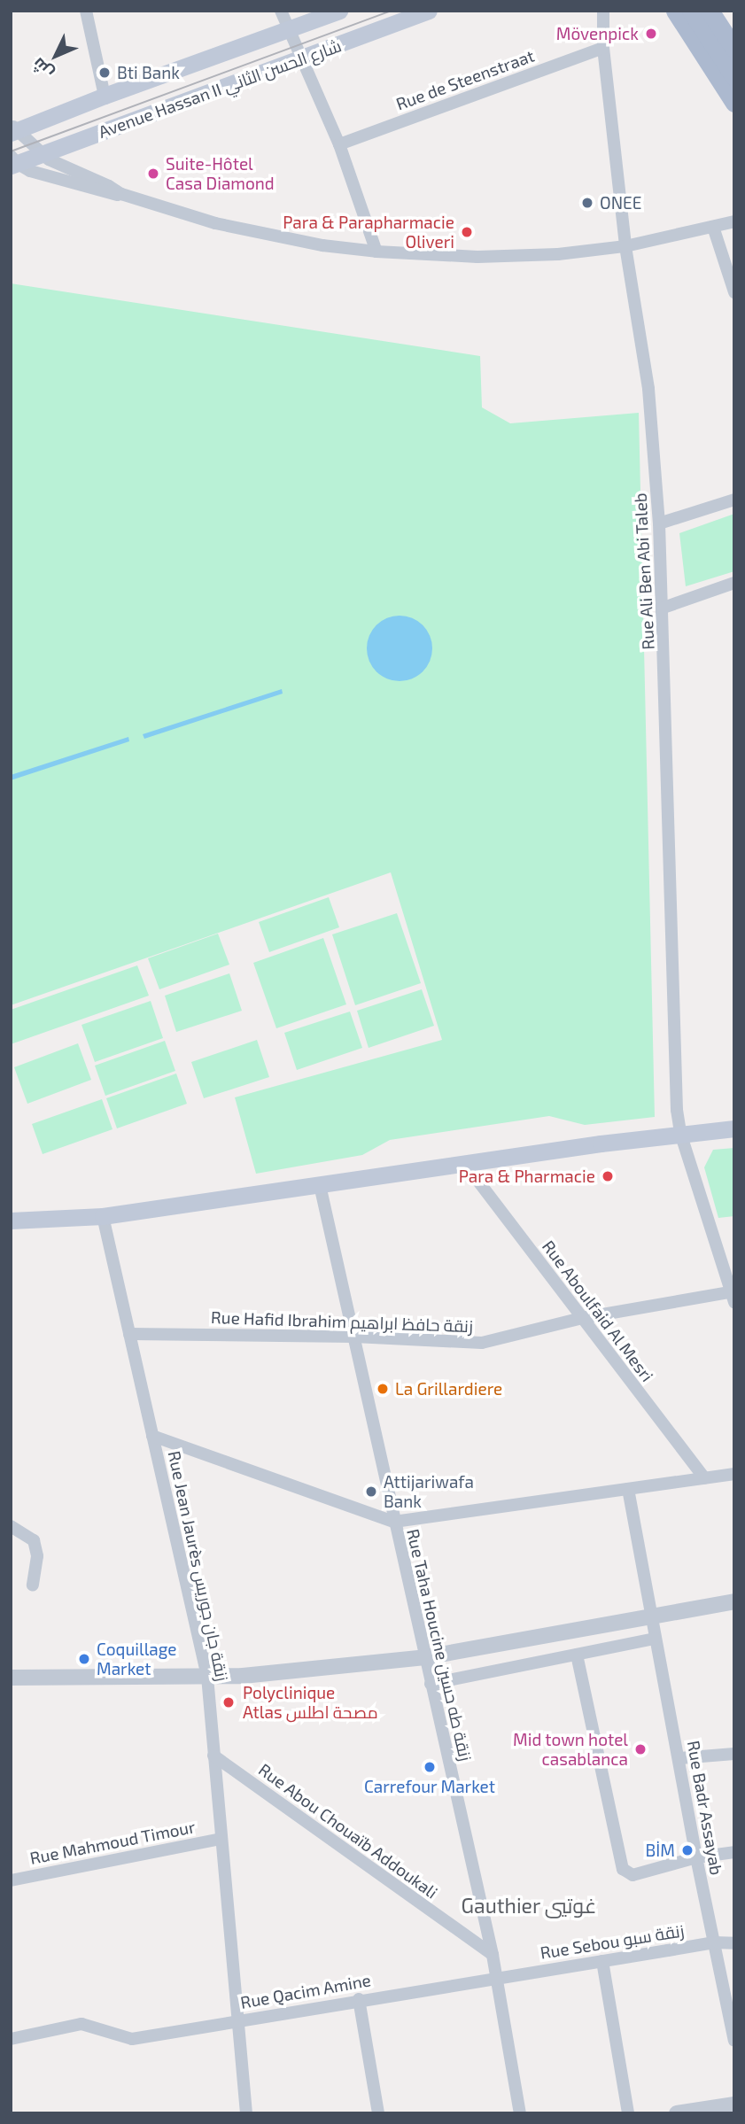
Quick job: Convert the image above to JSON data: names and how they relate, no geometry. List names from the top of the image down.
{
  "streets": {
    "main road": ["Avenue Hassan II شارع الحسن الثاني"],
    "street": [
      "Rue de Steenstraat",
      "Rue Ali Ben Abi Taleb",
      "Rue Aboulfaid Al Mesri",
      "Rue Hafid Ibrahim زنقة حافظ ابراهيم",
      "Rue Jean Jaurès زنقة جان جوريس",
      "Rue Taha Houcine زنقة طه حسين",
      "Rue Badr Assayab",
      "Rue Abou Chouaïb Addoukali",
      "Rue Mahmoud Timour",
      "Rue Sebou زنقة سبو",
      "Rue Qacim Amine"
    ]
  },
  "crossings": [
    ["Rue de Steenstraat", "Rue Ali Ben Abi Taleb"],
    ["Rue Ali Ben Abi Taleb", "Rue Hafid Ibrahim زنقة حافظ ابراهيم"],
    ["Rue Aboulfaid Al Mesri", "Rue Hafid Ibrahim زنقة حافظ ابراهيم"],
    ["Rue Hafid Ibrahim زنقة حافظ ابراهيم", "Rue Jean Jaurès زنقة جان جوريس"],
    ["Rue Hafid Ibrahim زنقة حافظ ابراهيم", "Rue Taha Houcine زنقة طه حسين"],
    ["Rue Jean Jaurès زنقة جان جوريس", "Rue Abou Chouaïb Addoukali"],
    ["Rue Jean Jaurès زنقة جان جوريس", "Rue Mahmoud Timour"],
    ["Rue Jean Jaurès زنقة جان جوريس", "Rue Qacim Amine"],
    ["Rue Taha Houcine زنقة طه حسين", "Rue Abou Chouaïb Addoukali"],
    ["Rue Taha Houcine زنقة طه حسين", "Rue Sebou زنقة سبو"],
    ["Rue Taha Houcine زنقة طه حسين", "Rue Qacim Amine"],
    ["Rue Badr Assayab", "Rue Sebou زنقة سبو"],
    ["Rue Sebou زنقة سبو", "Rue Qacim Amine"]
  ],
  "districts": ["Gauthier غوتيي"],
  "places": [
    "Mövenpick",
    "Bti Bank",
    "Suite-Hôtel Casa Diamond",
    "ONEE",
    "Para & Parapharmacie Oliveri",
    "Para & Pharmacie",
    "La Grillardiere",
    "Attijariwafa Bank",
    "Coquillage Market",
    "Polyclinique Atlas مصحة اطلس",
    "Mid town hotel casablanca",
    "Carrefour Market",
    "BİM"
  ],
  "north": "bottom left"
}
